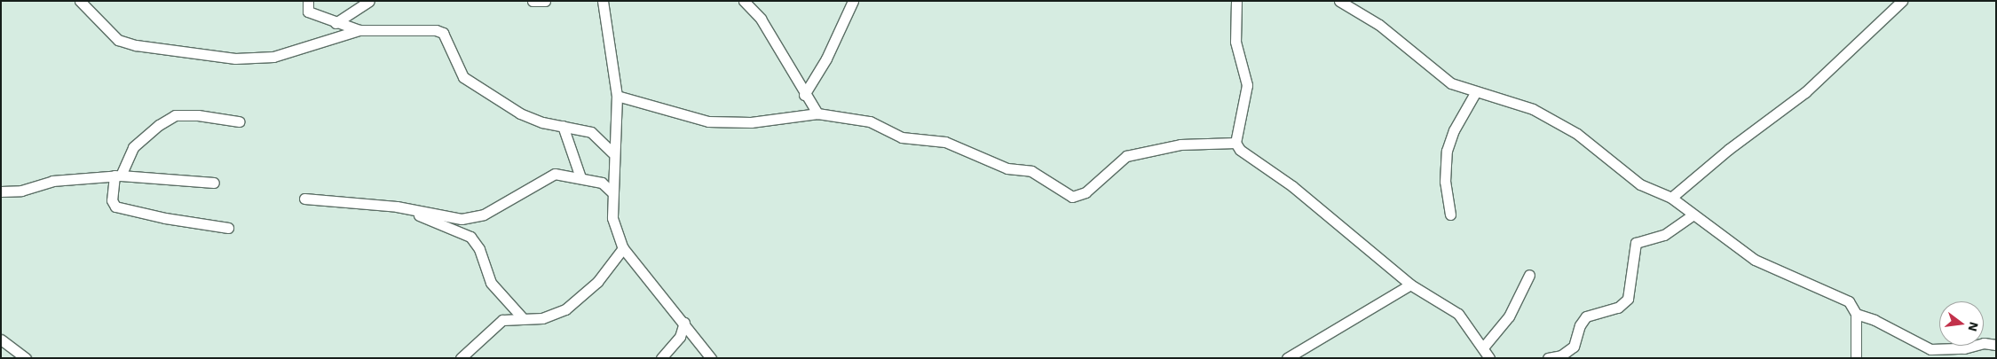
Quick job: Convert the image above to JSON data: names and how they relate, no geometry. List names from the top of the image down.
{
  "north": "right"
}
